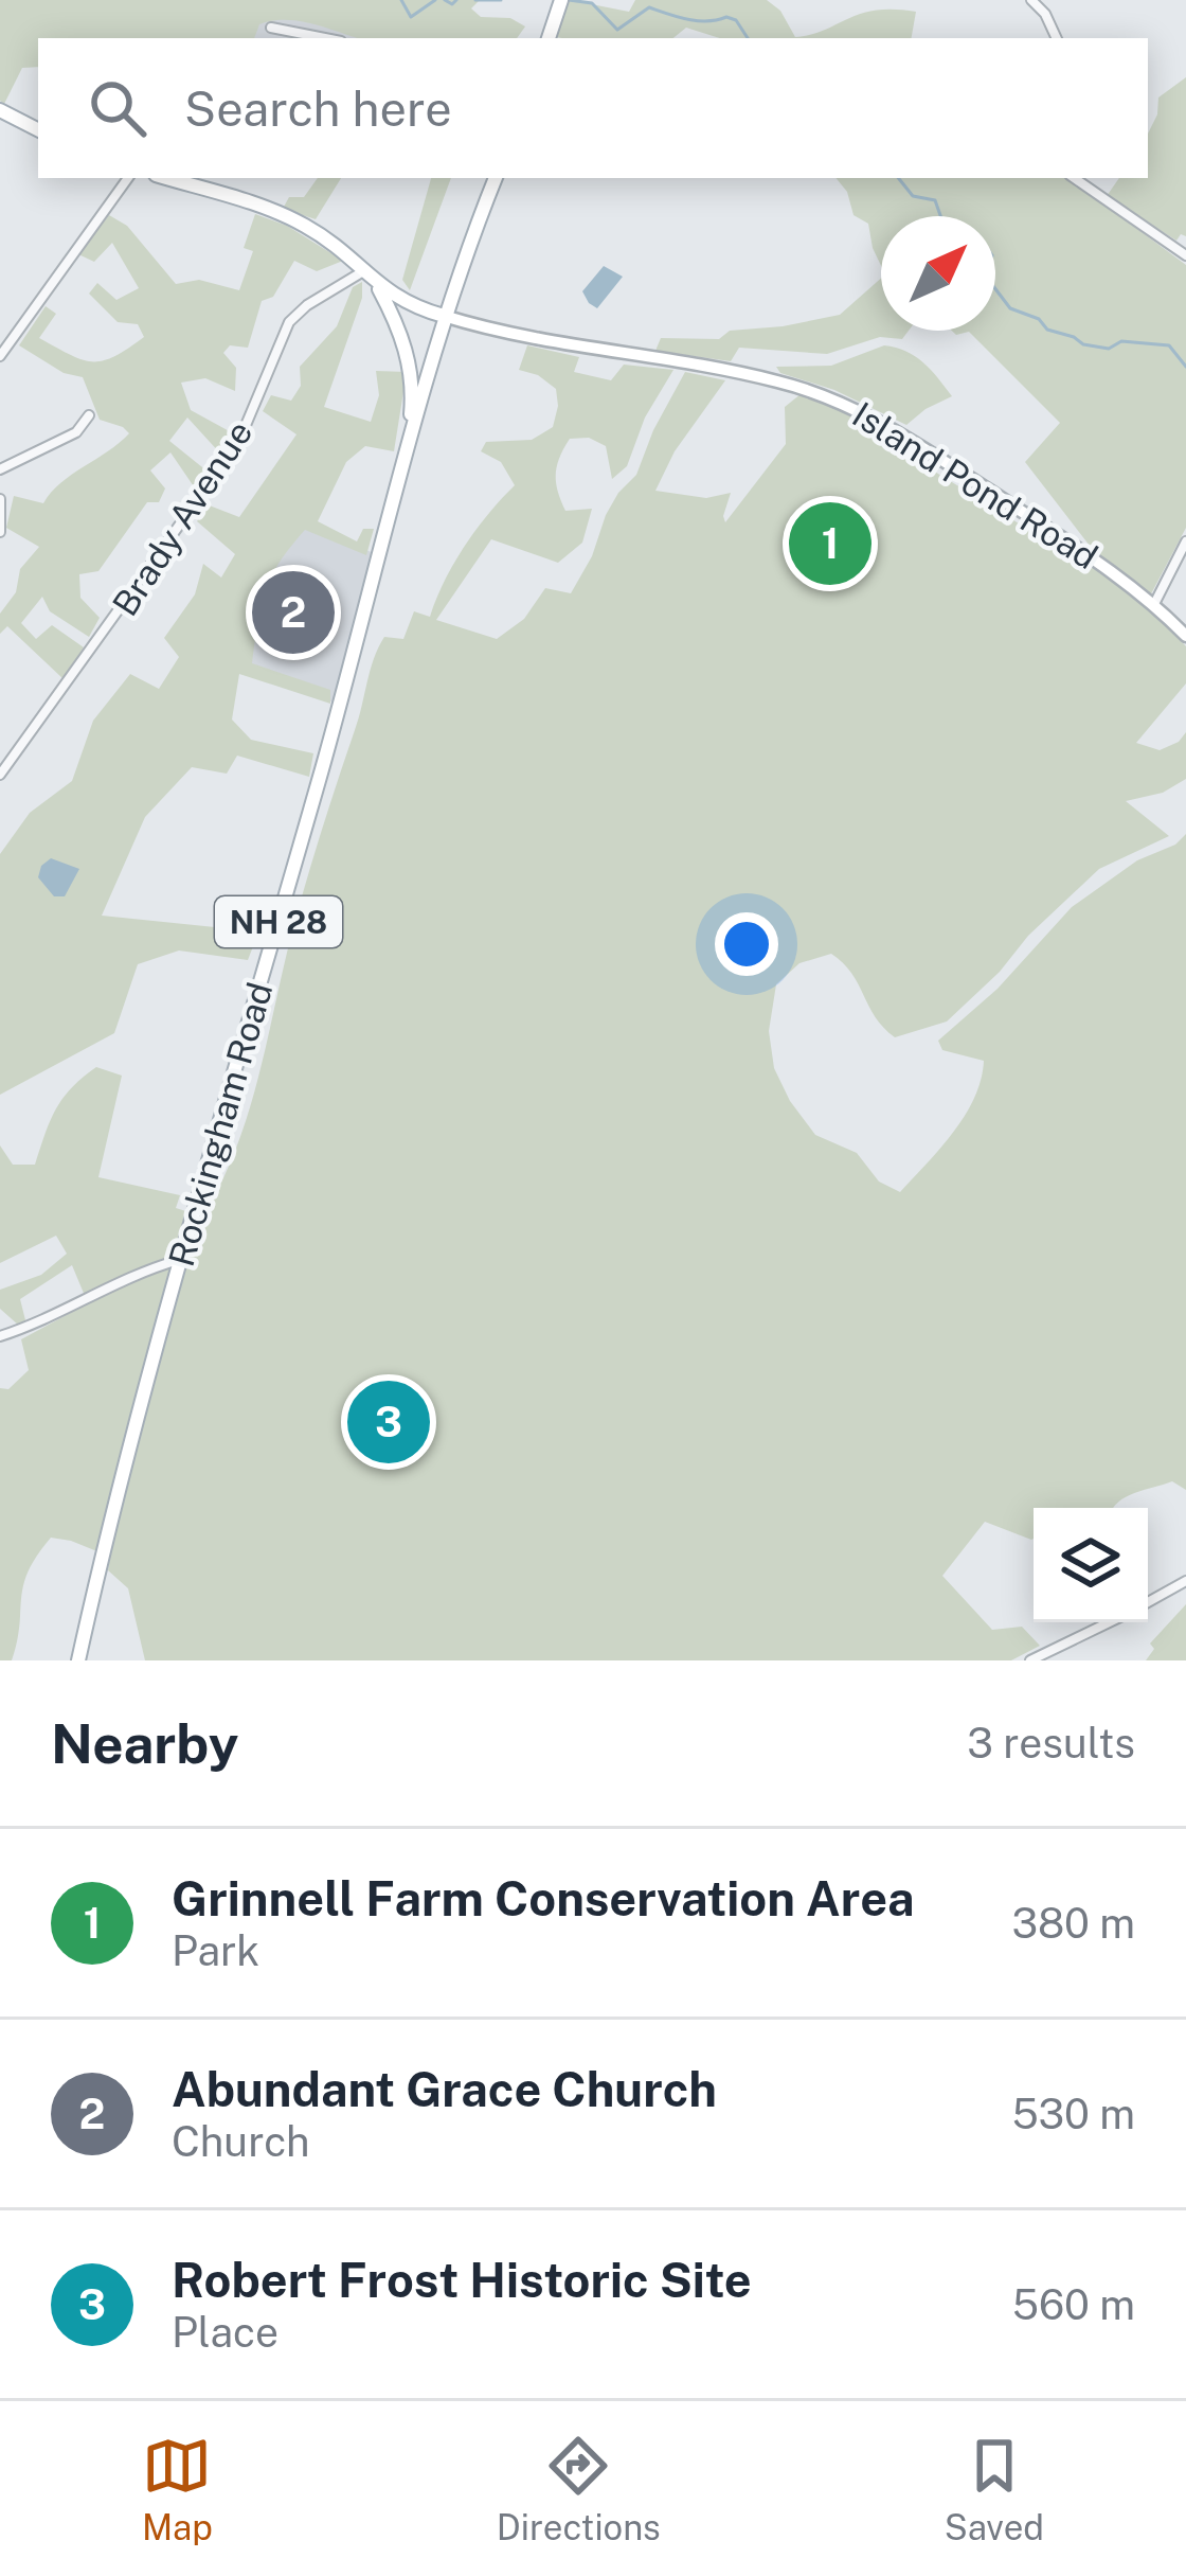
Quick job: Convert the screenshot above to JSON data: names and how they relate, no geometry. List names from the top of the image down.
{
  "streets": {
    "main road": ["NH 28", "Rockingham Road"],
    "street": ["Island Pond Road", "Brady Avenue"]
  },
  "crossings": [
    ["Island Pond Road", "NH 28"],
    ["Island Pond Road", "Rockingham Road"],
    ["Brady Avenue", "NH 28"],
    ["NH 28", "Rockingham Road"]
  ],
  "north": "top right",
  "page": {
    "search": "Search here",
    "pins": ["1", "2", "3"],
    "heading": ["Nearby", "3 results"],
    "list": [
      {
        "mark": "1",
        "name": "Grinnell Farm Conservation Area",
        "note": "Park",
        "value": "380 m"
      },
      {
        "mark": "2",
        "name": "Abundant Grace Church",
        "note": "Church",
        "value": "530 m"
      },
      {
        "mark": "3",
        "name": "Robert Frost Historic Site",
        "note": "Place",
        "value": "560 m"
      }
    ],
    "nav": ["Map", "Directions", "Saved"]
  }
}
